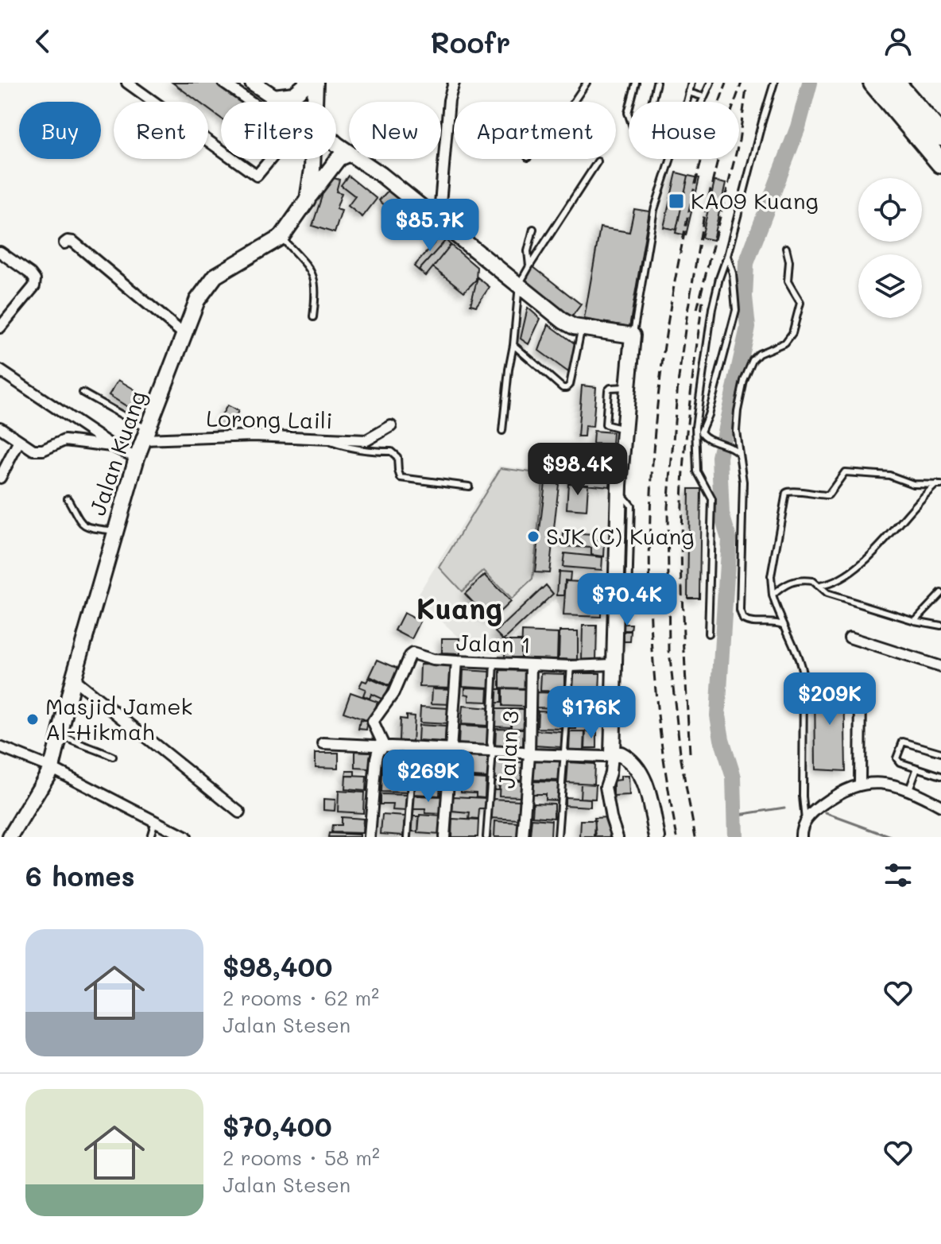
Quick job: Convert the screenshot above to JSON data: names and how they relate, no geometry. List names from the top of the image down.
{
  "streets": {
    "main road": ["Jalan Kuang"],
    "street": ["Lorong Laili", "Jalan 1", "Jalan 3"]
  },
  "crossings": [
    ["Lorong Laili", "Jalan Kuang"],
    ["Jalan 1", "Jalan 3"]
  ],
  "districts": ["Kuang"],
  "places": {
    "transit": ["KA09 Kuang"],
    "other": ["SJK (C) Kuang", "Masjid Jamek Al-Hikmah"]
  },
  "page": {
    "header": "Roofr",
    "chip": [
      "Buy",
      "Rent",
      "Filters",
      "New",
      "Apartment",
      "House"
    ],
    "price": [
      "$85.7K",
      "$98.4K",
      "$70.4K",
      "$209K",
      "$176K",
      "$269K"
    ],
    "heading": "6 homes",
    "list": [
      {
        "name": "$98,400",
        "note": "2 rooms · 62 m² · Jalan Stesen"
      },
      {
        "name": "$70,400",
        "note": "2 rooms · 58 m² · Jalan Stesen"
      }
    ]
  }
}
